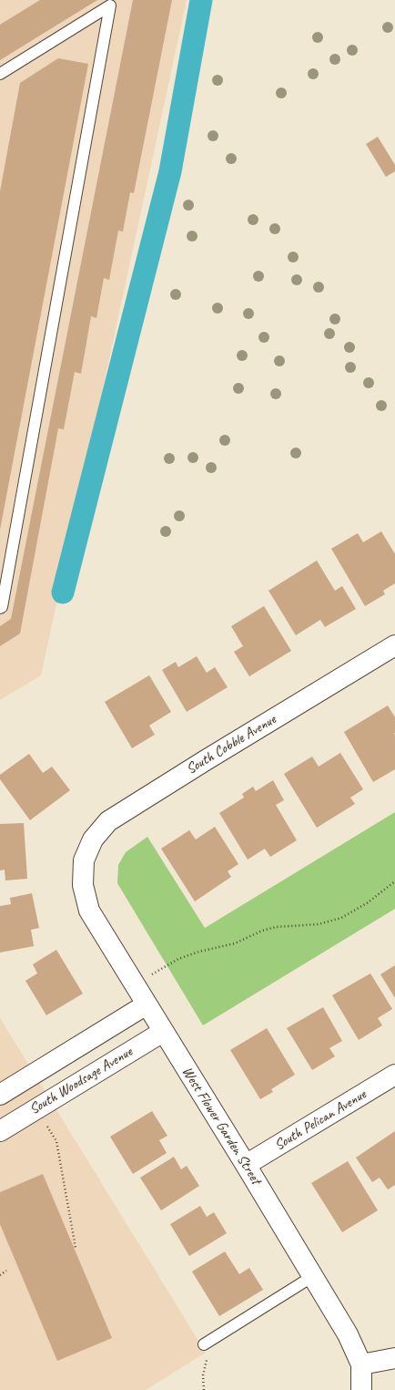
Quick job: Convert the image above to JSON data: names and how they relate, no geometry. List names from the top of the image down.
{
  "streets": {
    "street": [
      "South Cobble Avenue",
      "South Woodsage Avenue",
      "South Pelican Avenue",
      "West Flower Garden Street"
    ]
  },
  "crossings": [
    ["South Cobble Avenue", "West Flower Garden Street"],
    ["South Woodsage Avenue", "West Flower Garden Street"],
    ["South Pelican Avenue", "West Flower Garden Street"]
  ]
}
